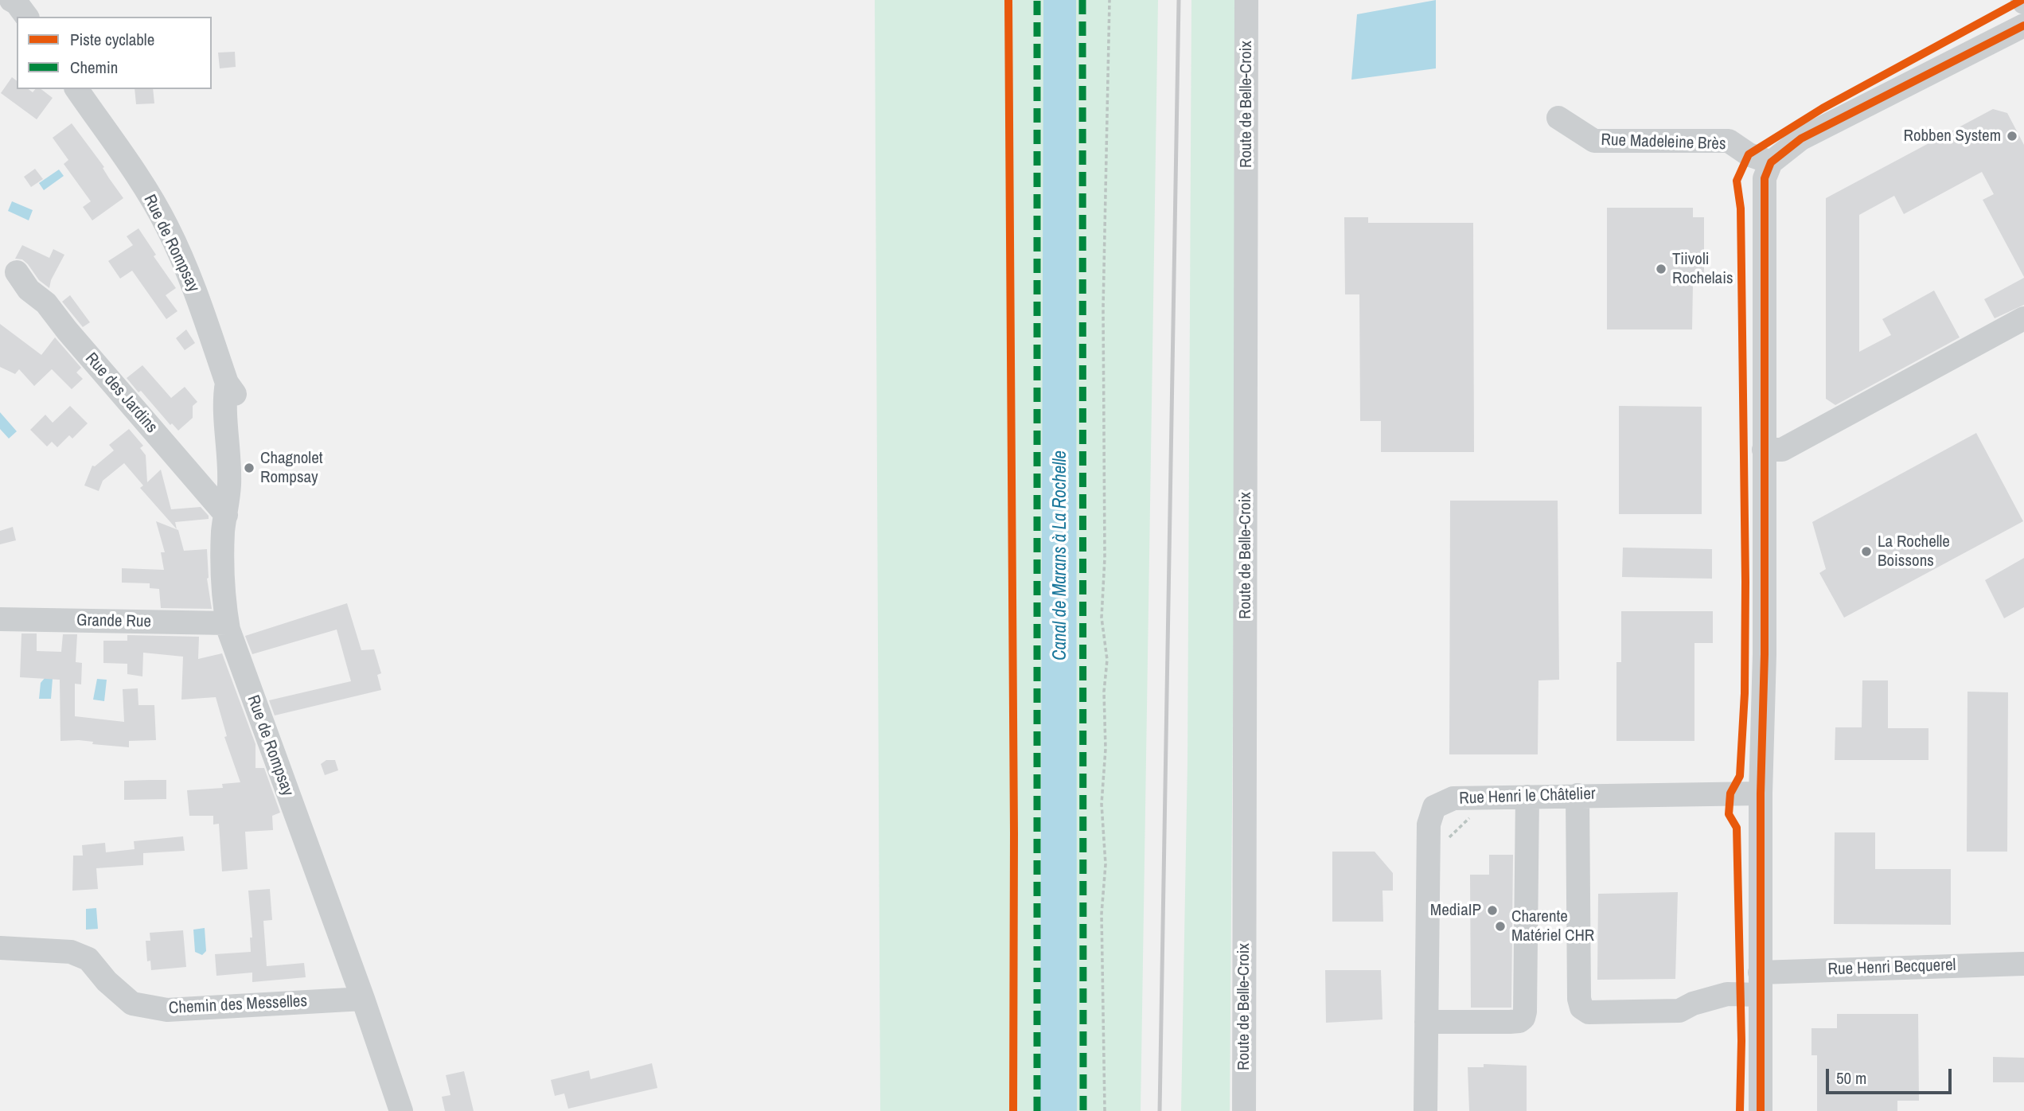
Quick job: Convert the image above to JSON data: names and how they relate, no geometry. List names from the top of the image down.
{
  "streets": {
    "street": [
      "Route de Belle-Croix",
      "Rue Madeleine Brès",
      "Rue de Rompsay",
      "Rue des Jardins",
      "Grande Rue",
      "Rue Henri le Châtelier",
      "Rue Henri Becquerel",
      "Chemin des Messelles"
    ]
  },
  "crossings": [
    ["Rue de Rompsay", "Rue des Jardins"],
    ["Rue de Rompsay", "Grande Rue"],
    ["Rue de Rompsay", "Chemin des Messelles"],
    ["Rue Henri le Châtelier", "Rue Henri Becquerel"]
  ],
  "water": ["Canal de Marans à La Rochelle"],
  "places": [
    "Robben System",
    "Tiivoli Rochelais",
    "Chagnolet Rompsay",
    "La Rochelle Boissons",
    "MediaIP",
    "Charente Matériel CHR"
  ],
  "legend": ["Piste cyclable", "Chemin"],
  "scale_bar": "50 m"
}
